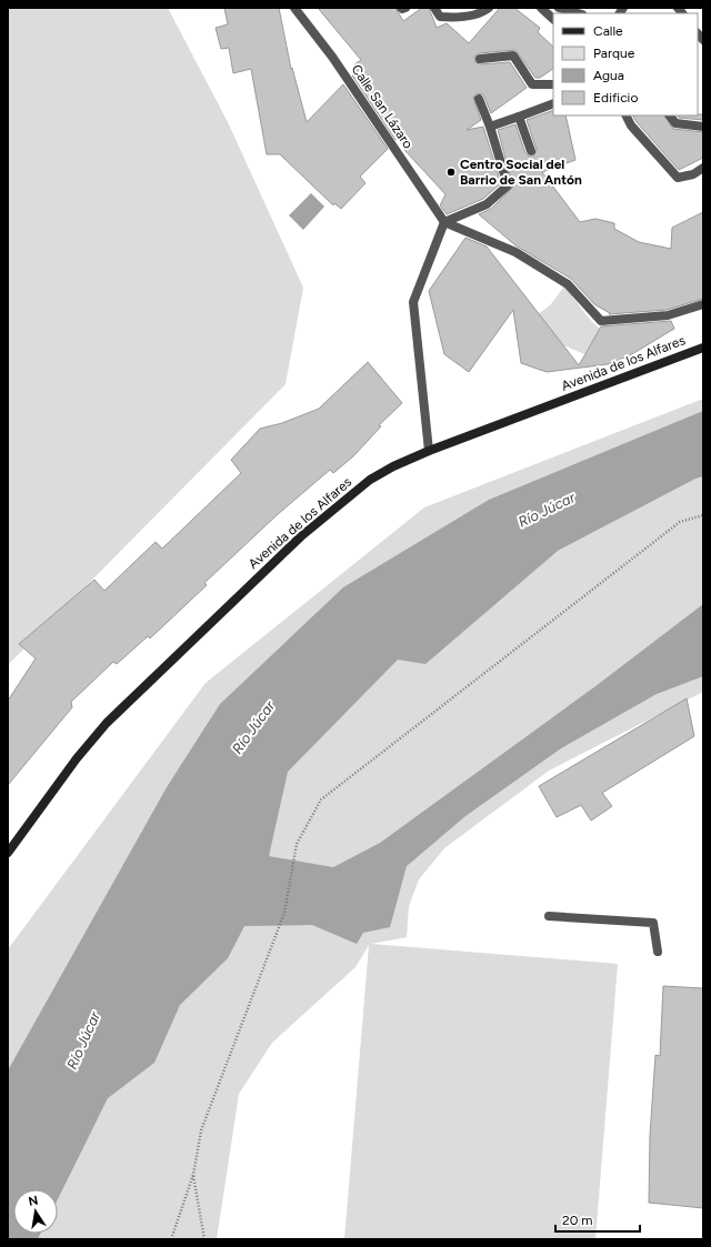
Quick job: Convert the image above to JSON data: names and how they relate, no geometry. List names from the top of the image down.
{
  "streets": {
    "street": ["Calle San Lázaro", "Avenida de los Alfares"]
  },
  "water": ["Río Júcar"],
  "places": ["Centro Social del Barrio de San Antón"],
  "legend": [
    "Calle",
    "Parque",
    "Agua",
    "Edificio"
  ],
  "scale_bar": "20 m",
  "north": "top"
}
